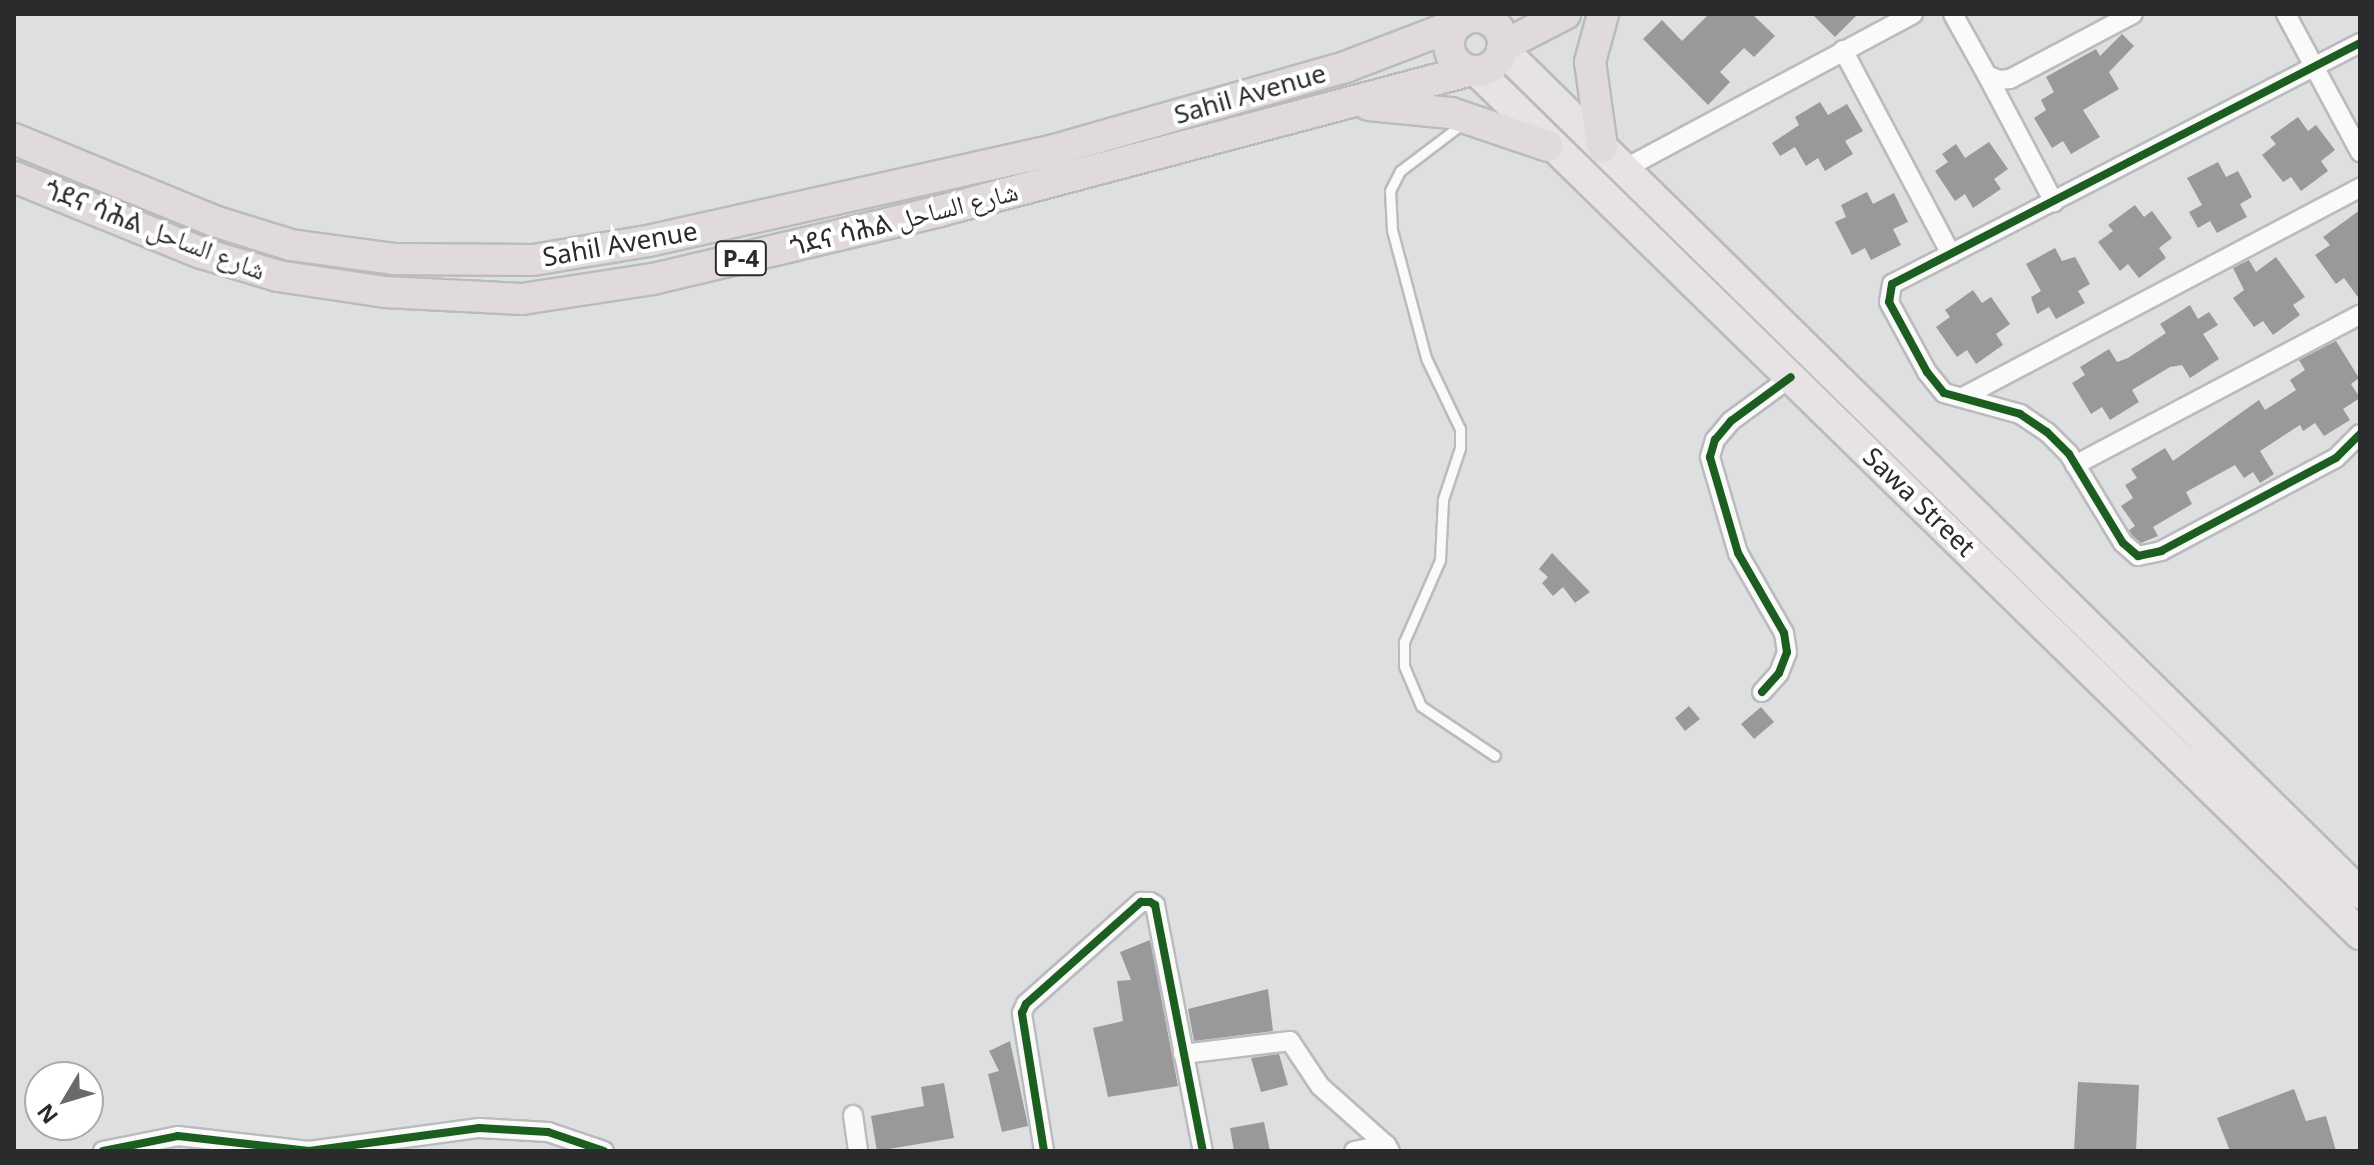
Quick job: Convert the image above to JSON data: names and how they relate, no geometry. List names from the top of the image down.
{
  "streets": {
    "highway": ["Sahil Avenue", "ጎደና ሳሕል شارع الساحل", "P-4"],
    "main road": ["Sawa Street"]
  },
  "crossings": [
    ["Sahil Avenue", "ጎደና ሳሕል شارع الساحل"],
    ["Sahil Avenue", "Sawa Street"],
    ["ጎደና ሳሕል شارع الساحل", "Sawa Street"]
  ],
  "north": "bottom left"
}
